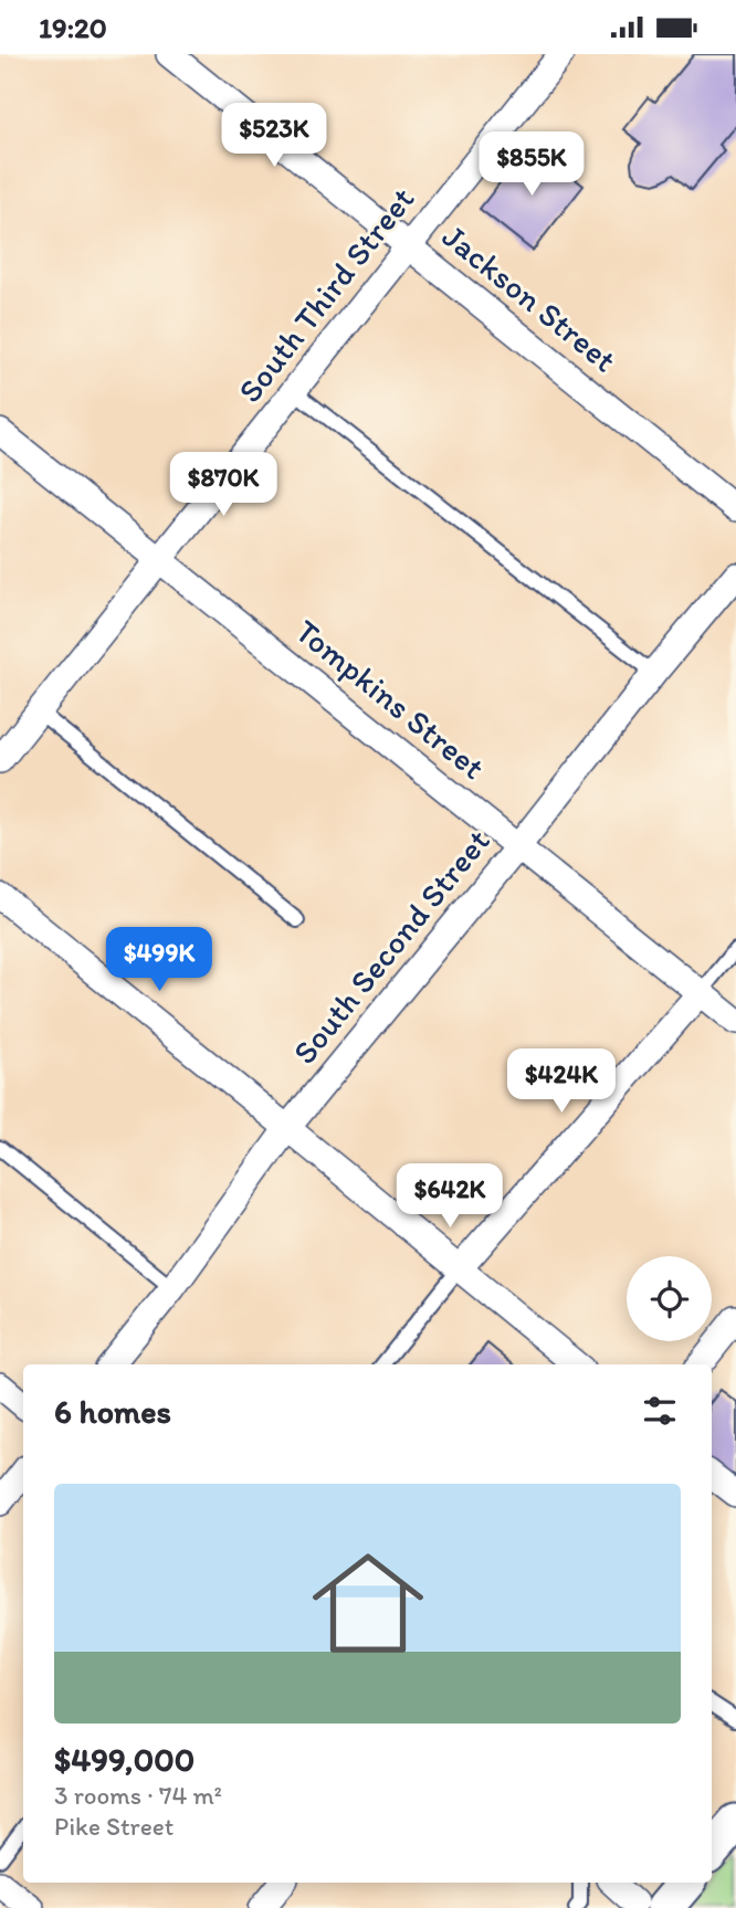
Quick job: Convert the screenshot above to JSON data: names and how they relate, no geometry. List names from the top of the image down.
{
  "streets": {
    "street": [
      "South Third Street",
      "Jackson Street",
      "Tompkins Street",
      "South Second Street"
    ]
  },
  "crossings": [
    ["South Third Street", "Jackson Street"],
    ["South Third Street", "Tompkins Street"],
    ["Tompkins Street", "South Second Street"]
  ],
  "page": {
    "status": "19:20",
    "price": [
      "$523K",
      "$855K",
      "$870K",
      "$499K",
      "$424K",
      "$642K"
    ],
    "heading": "6 homes",
    "list": [
      {
        "name": "$499,000",
        "note": "3 rooms · 74 m² · Pike Street"
      }
    ]
  }
}
